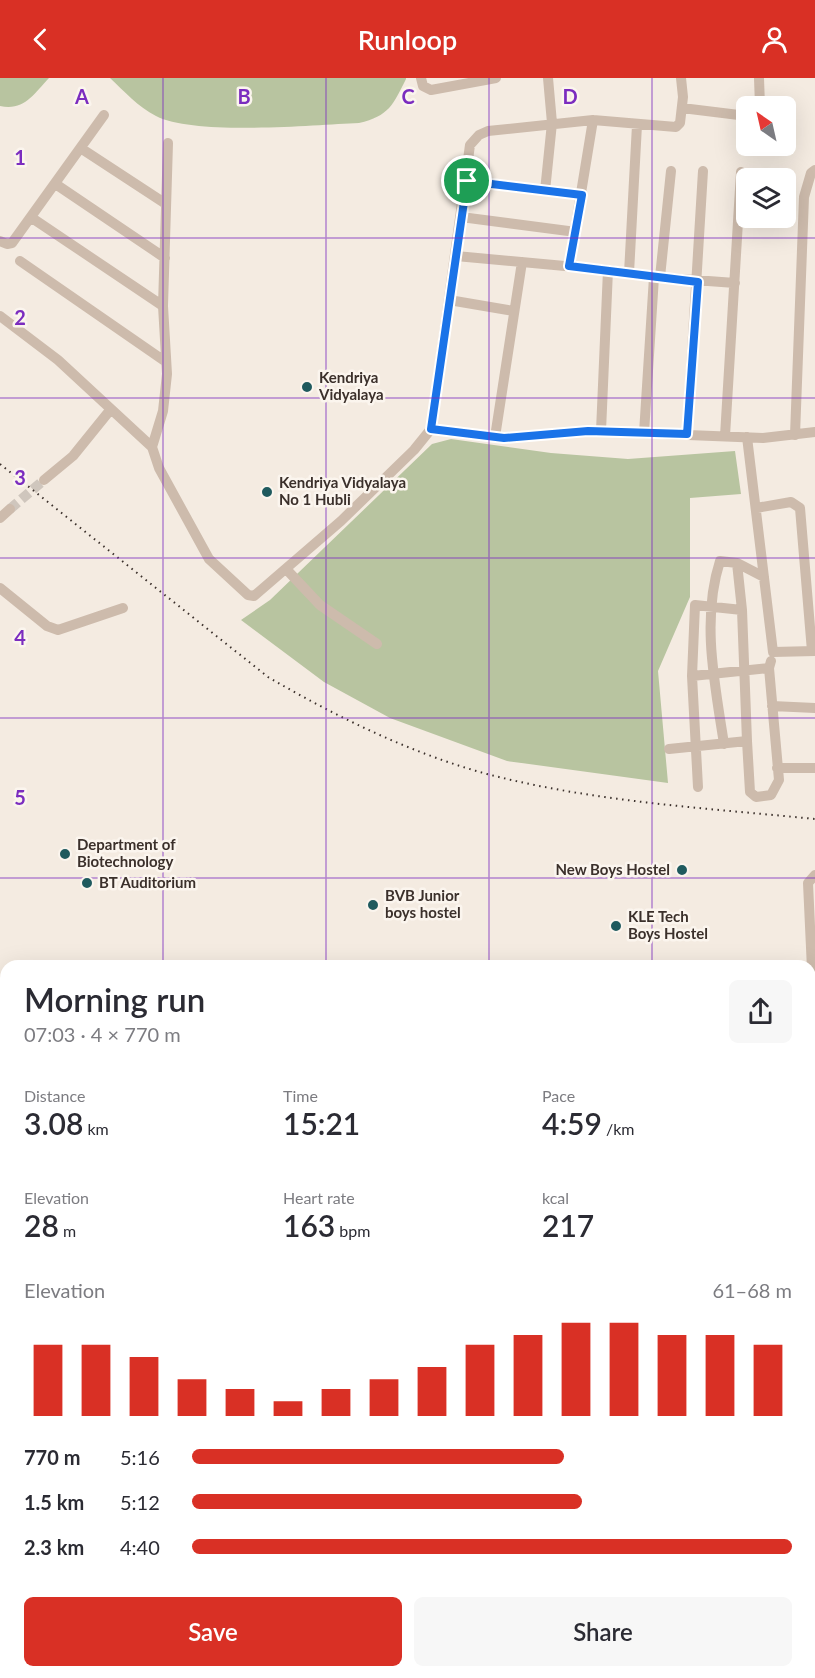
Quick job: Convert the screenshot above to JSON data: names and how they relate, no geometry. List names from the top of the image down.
{
  "places": [
    "Kendriya Vidyalaya",
    "Kendriya Vidyalaya No 1 Hubli",
    "Department of Biotechnology",
    "New Boys Hostel",
    "BT Auditorium",
    "BVB Junior boys hostel",
    "KLE Tech Boys Hostel"
  ],
  "north": "top left",
  "page": {
    "header": "Runloop",
    "heading": ["Morning run", "07:03 · 4 × 770 m"],
    "stats": [
      ["Distance", "3.08 km"],
      ["Time", "15:21"],
      ["Pace", "4:59 /km"],
      ["Elevation", "28 m"],
      ["Heart rate", "163 bpm"],
      ["kcal", "217"]
    ],
    "chart": ["Elevation", "61–68 m"],
    "list": [
      {
        "name": "770 m",
        "note": "5:16"
      },
      {
        "name": "1.5 km",
        "note": "5:12"
      },
      {
        "name": "2.3 km",
        "note": "4:40"
      }
    ],
    "buttons": ["Save", "Share"]
  },
  "grid": {
    "columns": [
      "A",
      "B",
      "C",
      "D"
    ],
    "rows": [
      "1",
      "2",
      "3",
      "4",
      "5"
    ]
  }
}
